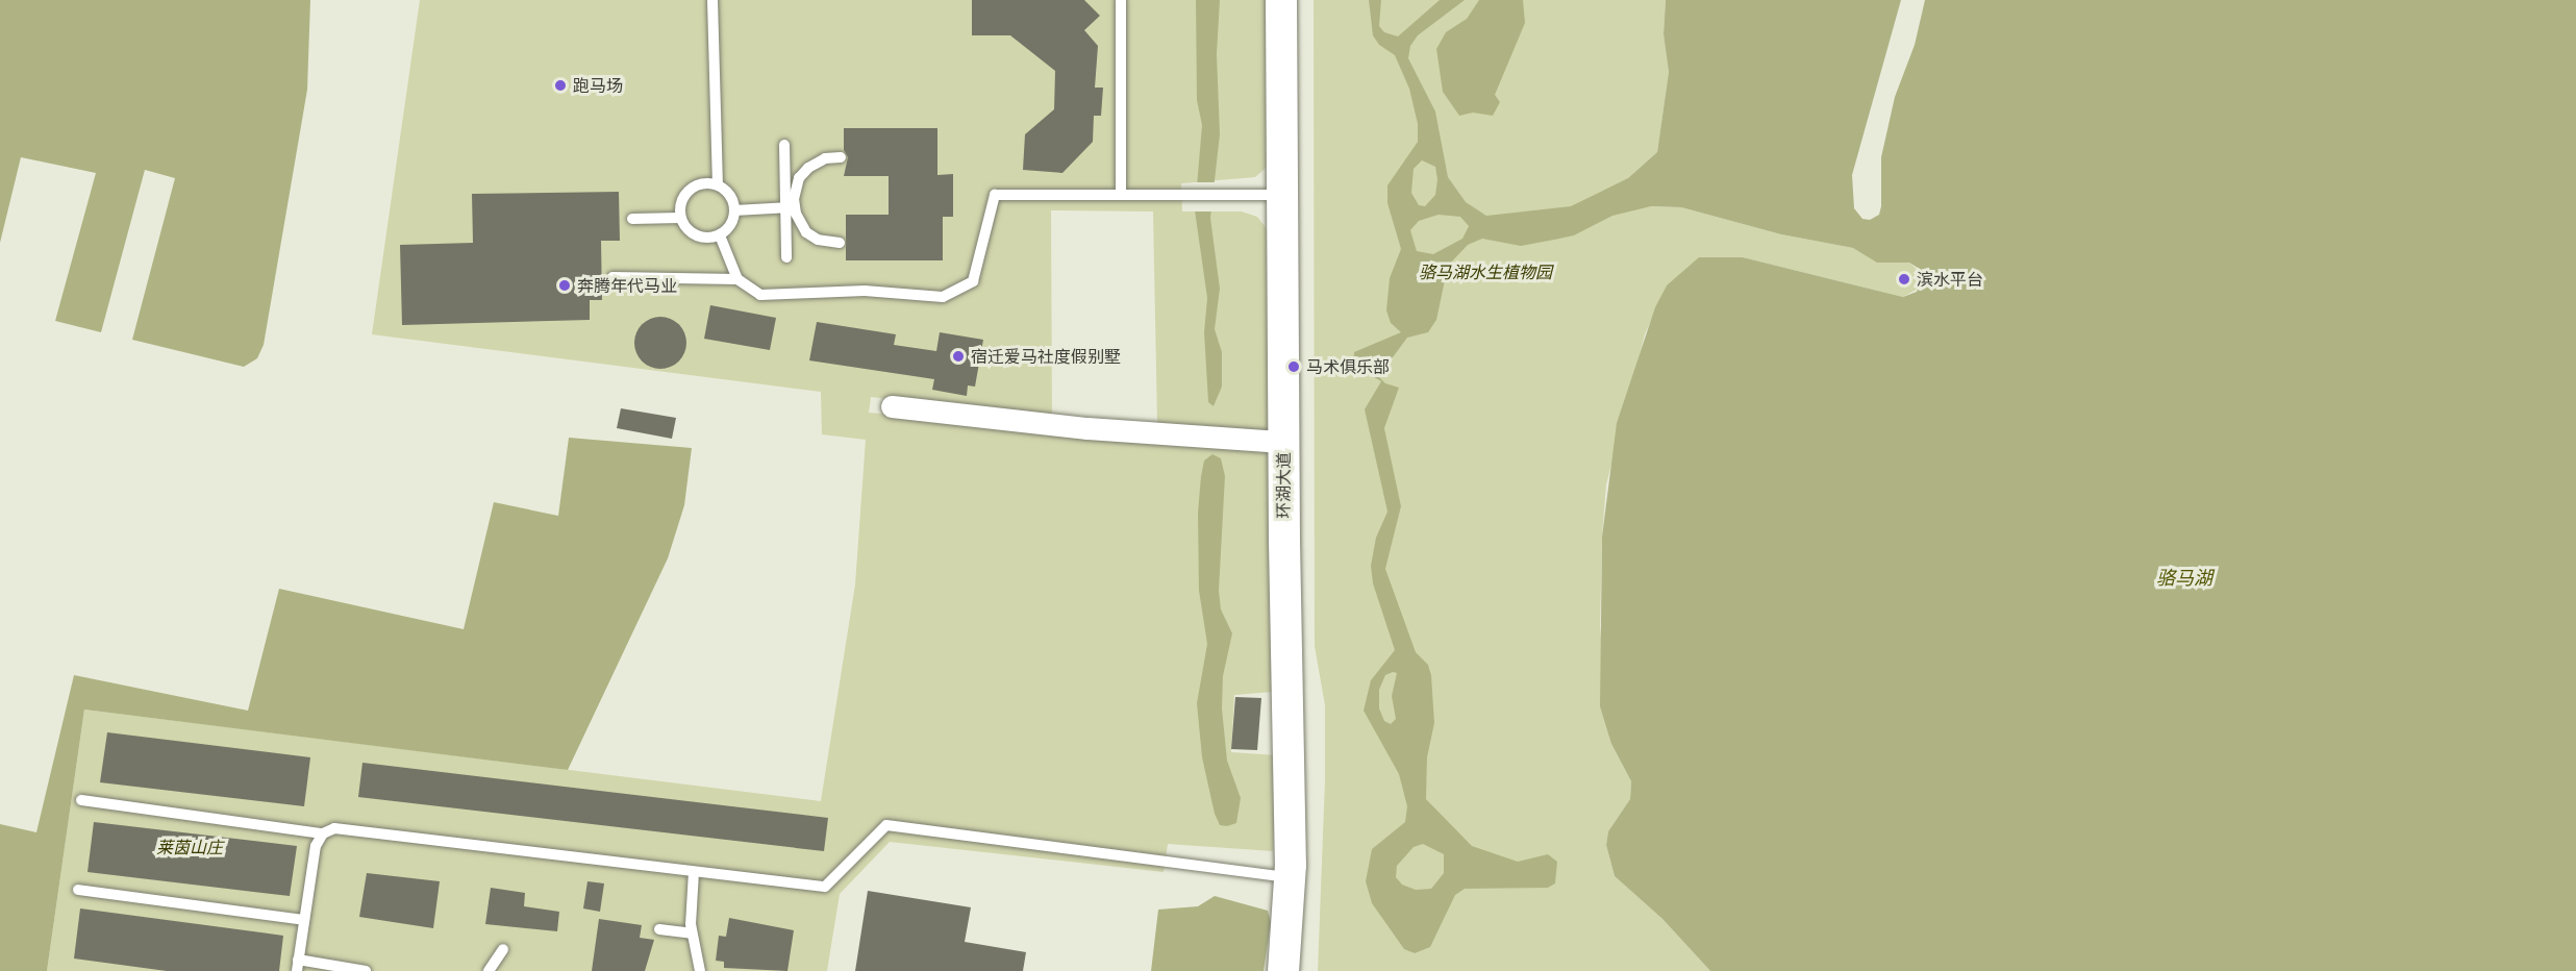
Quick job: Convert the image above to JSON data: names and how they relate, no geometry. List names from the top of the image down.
{
  "streets": {
    "street": ["环湖大道"]
  },
  "water": ["骆马湖"],
  "parks": ["骆马湖水生植物园", "莱茵山庄"],
  "places": [
    "跑马场",
    "滨水平台",
    "奔腾年代马业",
    "宿迁爱马社度假别墅",
    "马术俱乐部"
  ]
}
